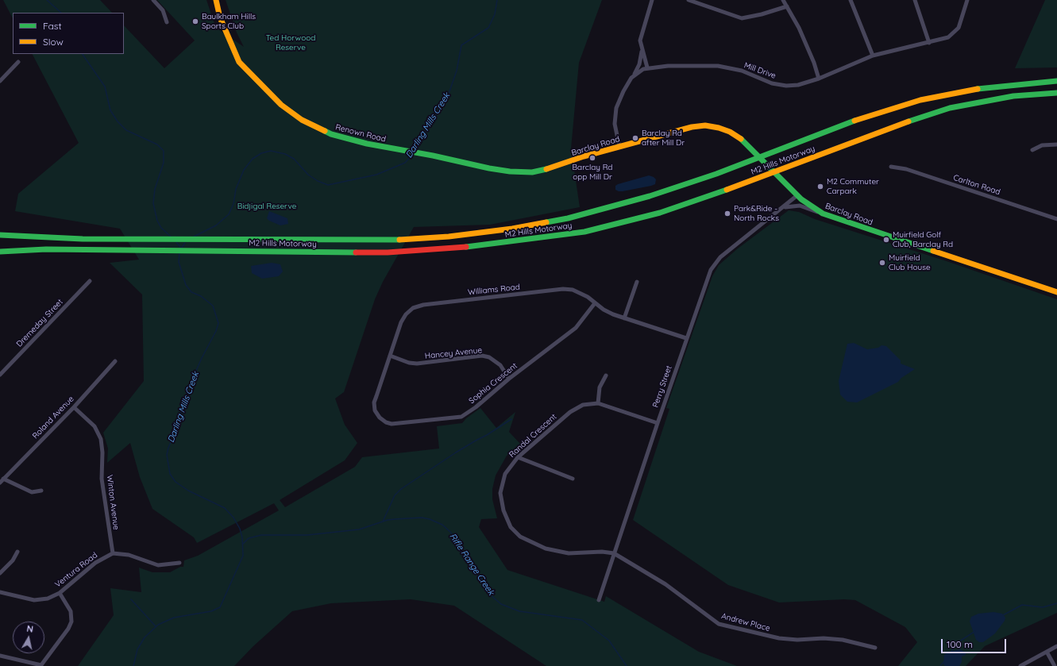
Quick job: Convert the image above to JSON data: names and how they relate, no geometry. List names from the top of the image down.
{
  "streets": {
    "main road": ["Renown Road", "Barclay Road", "M2 Hills Motorway"],
    "street": [
      "Mill Drive",
      "Carlton Road",
      "Williams Road",
      "Dremeday Street",
      "Hancey Avenue",
      "Sophia Crescent",
      "Perry Street",
      "Roland Avenue",
      "Randal Crescent",
      "Winton Avenue",
      "Ventura Road",
      "Andrew Place"
    ]
  },
  "crossings": [
    ["Mill Drive", "Barclay Road"],
    ["Renown Road", "Barclay Road"],
    ["Barclay Road", "Perry Street"],
    ["Williams Road", "Hancey Avenue"],
    ["Williams Road", "Sophia Crescent"],
    ["Williams Road", "Perry Street"],
    ["Hancey Avenue", "Sophia Crescent"],
    ["Perry Street", "Randal Crescent"],
    ["Perry Street", "Andrew Place"],
    ["Roland Avenue", "Winton Avenue"],
    ["Randal Crescent", "Andrew Place"],
    ["Winton Avenue", "Ventura Road"]
  ],
  "water": ["Darling Mills Creek", "Rifle Range Creek"],
  "parks": ["Ted Horwood Reserve", "Bidjigal Reserve"],
  "places": [
    "Baulkham Hills Sports Club",
    "Barclay Rd after Mill Dr",
    "Barclay Rd opp Mill Dr",
    "M2 Commuter Carpark",
    "Park&Ride - North Rocks",
    "Muirfield Golf Club, Barclay Rd",
    "Muirfield Club House"
  ],
  "legend": ["Fast", "Slow"],
  "scale_bar": "100 m",
  "north": "top"
}
